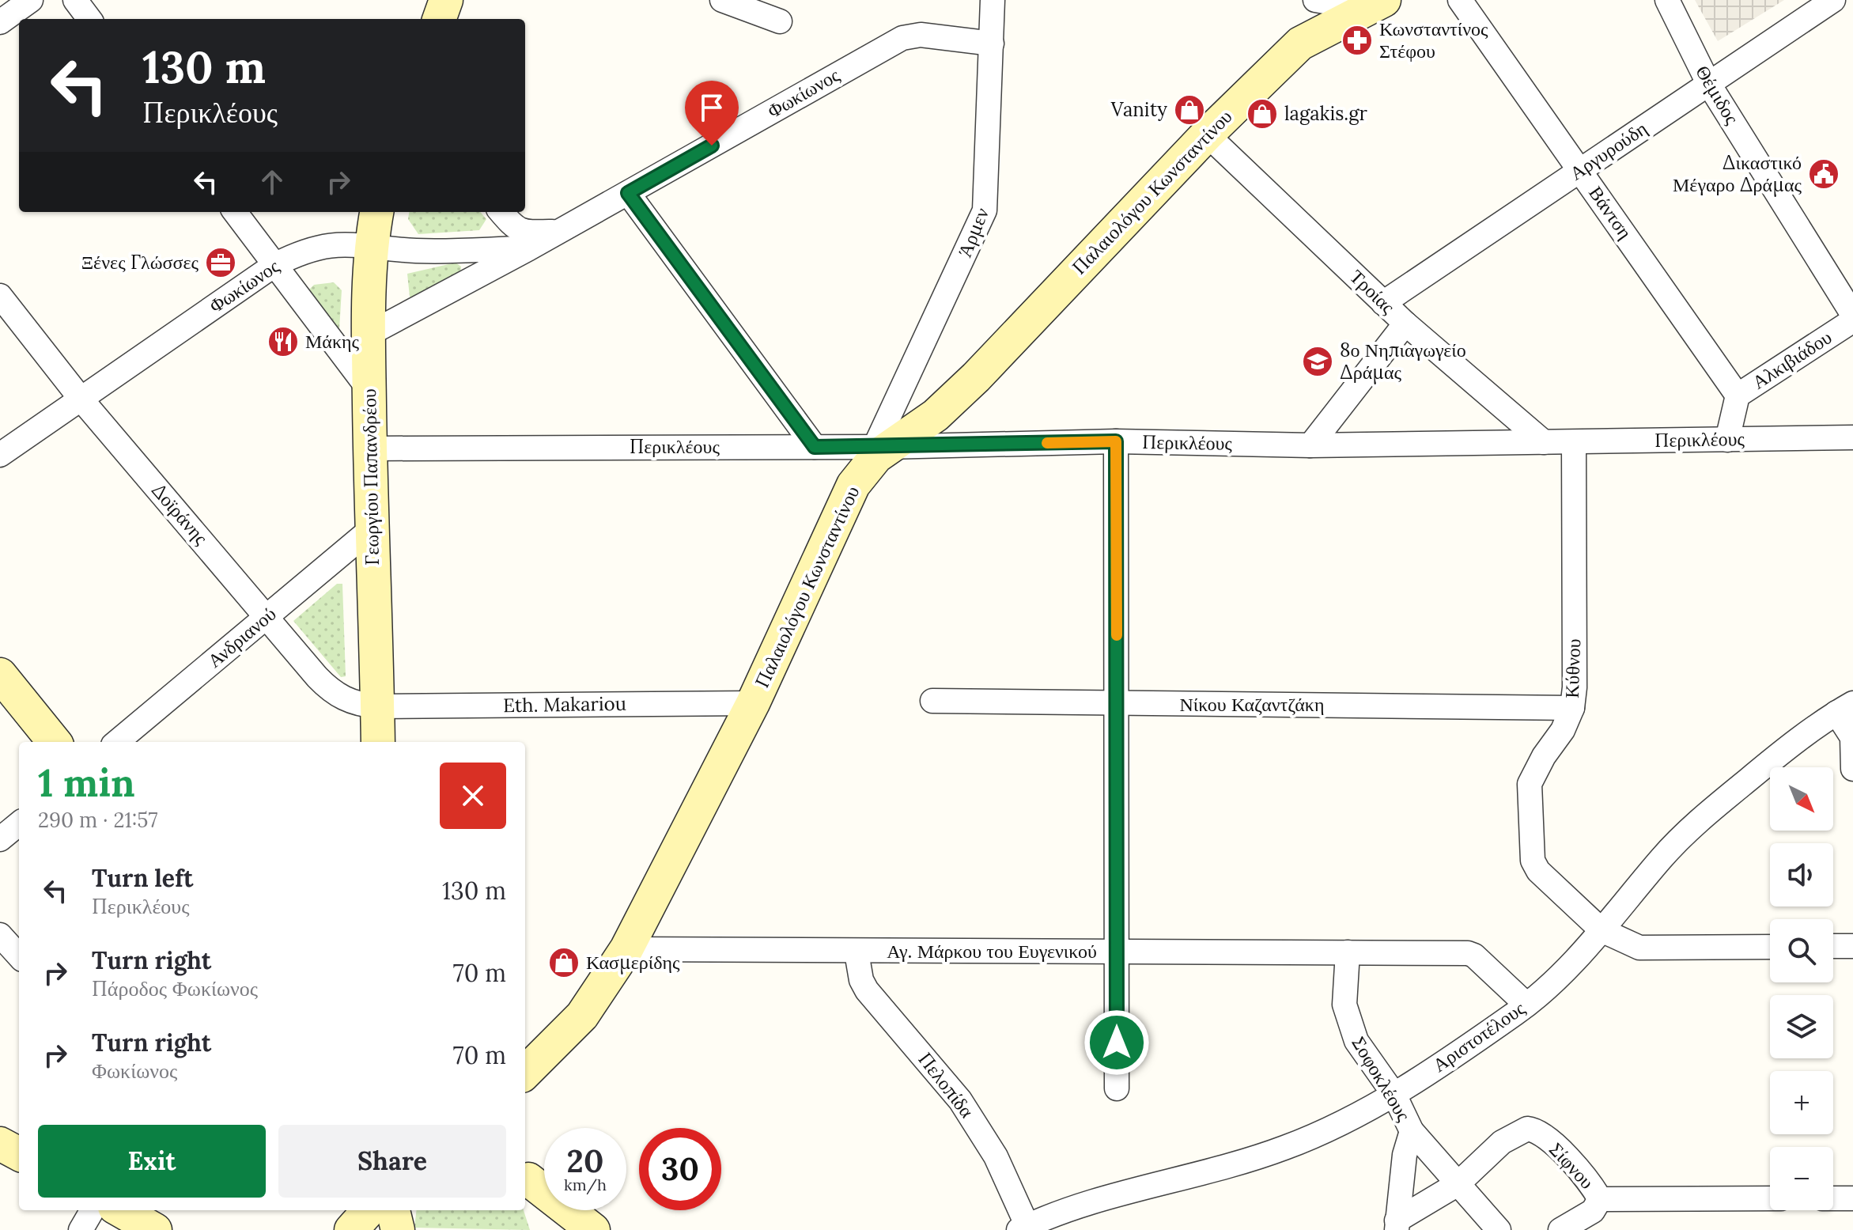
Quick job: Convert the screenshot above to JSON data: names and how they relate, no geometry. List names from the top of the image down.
{
  "streets": {
    "street": [
      "Φωκίωνος",
      "Θέμιδος",
      "Αργυρούδη",
      "Παλαιολόγου Κωνσταντίνου",
      "Βάντση",
      "Άρμεν",
      "Τροίας",
      "Αλκιβιάδου",
      "Περικλέους",
      "Γεωργίου Παπανδρέου",
      "Δοϊράνης",
      "Ανδριανού",
      "Κύθνου",
      "Eth. Makariou",
      "Νίκου Καζαντζάκη",
      "Αγ. Μάρκου του Ευγενικού",
      "Αριστοτέλους",
      "Σοφοκλέους",
      "Πελοπίδα",
      "Σίφνου"
    ]
  },
  "crossings": [
    ["Φωκίωνος", "Άρμεν"],
    ["Φωκίωνος", "Γεωργίου Παπανδρέου"],
    ["Φωκίωνος", "Δοϊράνης"],
    ["Θέμιδος", "Αργυρούδη"],
    ["Αργυρούδη", "Βάντση"],
    ["Αργυρούδη", "Τροίας"],
    ["Παλαιολόγου Κωνσταντίνου", "Άρμεν"],
    ["Παλαιολόγου Κωνσταντίνου", "Τροίας"],
    ["Παλαιολόγου Κωνσταντίνου", "Περικλέους"],
    ["Παλαιολόγου Κωνσταντίνου", "Eth. Makariou"],
    ["Παλαιολόγου Κωνσταντίνου", "Αγ. Μάρκου του Ευγενικού"],
    ["Βάντση", "Αλκιβιάδου"],
    ["Άρμεν", "Περικλέους"],
    ["Τροίας", "Περικλέους"],
    ["Αλκιβιάδου", "Περικλέους"],
    ["Περικλέους", "Γεωργίου Παπανδρέου"],
    ["Περικλέους", "Κύθνου"],
    ["Γεωργίου Παπανδρέου", "Δοϊράνης"],
    ["Γεωργίου Παπανδρέου", "Ανδριανού"],
    ["Γεωργίου Παπανδρέου", "Eth. Makariou"],
    ["Δοϊράνης", "Ανδριανού"],
    ["Δοϊράνης", "Eth. Makariou"],
    ["Κύθνου", "Νίκου Καζαντζάκη"],
    ["Κύθνου", "Αριστοτέλους"],
    ["Αγ. Μάρκου του Ευγενικού", "Αριστοτέλους"],
    ["Αγ. Μάρκου του Ευγενικού", "Σοφοκλέους"],
    ["Αγ. Μάρκου του Ευγενικού", "Πελοπίδα"],
    ["Αριστοτέλους", "Σοφοκλέους"],
    ["Αριστοτέλους", "Πελοπίδα"],
    ["Σοφοκλέους", "Σίφνου"]
  ],
  "places": {
    "pharmacy": ["Κωνσταντίνος Στέφου"],
    "shop": ["Vanity", "lagakis.gr", "Κασμερίδης"],
    "public building": ["Δικαστικό Μέγαρο Δράμας"],
    "office": ["Ξένες Γλώσσες"],
    "restaurant": ["Μάκης"],
    "school or university": ["8ο Νηπιαγωγείο Δράμας"]
  },
  "north": "bottom right",
  "page": {
    "turn": ["130 m", "Περικλέους"],
    "heading": ["1 min", "290 m · 21:57"],
    "map_buttons": ["+", "−"],
    "list": [
      {
        "name": "Turn left",
        "note": "Περικλέους",
        "value": "130 m"
      },
      {
        "name": "Turn right",
        "note": "Πάροδος Φωκίωνος",
        "value": "70 m"
      },
      {
        "name": "Turn right",
        "note": "Φωκίωνος",
        "value": "70 m"
      }
    ],
    "buttons": ["Exit", "Share"],
    "speed": "20 km/h",
    "limit": "30"
  }
}
